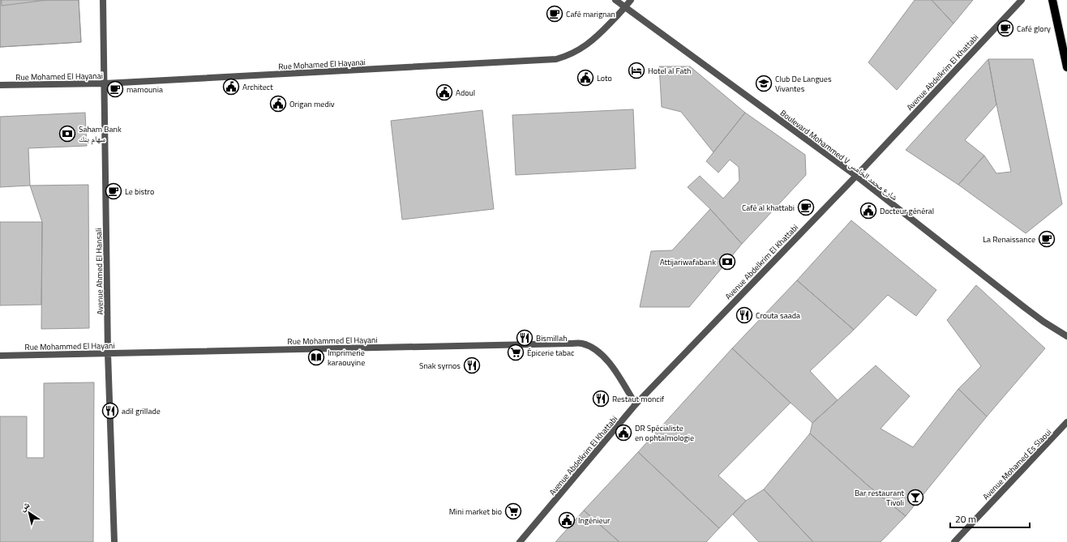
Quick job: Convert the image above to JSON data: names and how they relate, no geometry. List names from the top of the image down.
{
  "streets": {
    "street": [
      "Rue Mohamed El Hayanai",
      "Avenue Abdelkrim El Khattabi",
      "Boulevard Mohammed V شارع محمد الخامس",
      "Avenue Ahmed El Hansali",
      "Rue Mohammed El Hayani",
      "Avenue Mohamed Es Slaoui"
    ]
  },
  "crossings": [
    ["Rue Mohamed El Hayanai", "Boulevard Mohammed V شارع محمد الخامس"],
    ["Rue Mohamed El Hayanai", "Avenue Ahmed El Hansali"],
    ["Avenue Abdelkrim El Khattabi", "Boulevard Mohammed V شارع محمد الخامس"],
    ["Avenue Abdelkrim El Khattabi", "Rue Mohammed El Hayani"],
    ["Avenue Ahmed El Hansali", "Rue Mohammed El Hayani"]
  ],
  "places": {
    "cafe": [
      "Café marignan",
      "Café glory",
      "mamounia",
      "Le bistro",
      "Café al khattabi",
      "La Renaissance"
    ],
    "hotel": ["Hotel al Fath"],
    "public building": [
      "Loto",
      "Architect",
      "Adoul",
      "Origan mediv",
      "Docteur général",
      "DR Spécialiste en ophtalmologie",
      "Ingénieur"
    ],
    "school or university": ["Club De Langues Vivantes"],
    "bank": ["Saham Bank سهام بنك", "Attijariwafabank"],
    "restaurant": [
      "Crouta saada",
      "Bismillah",
      "Snak syrnos",
      "Restaut moncif",
      "adil grillade"
    ],
    "supermarket": ["Épicerie tabac", "Mini market bio"],
    "library": ["Imprimerie karaouyine"],
    "bar": ["Bar restaurant Tivoli"]
  },
  "scale_bar": "20 m",
  "north": "top left"
}
